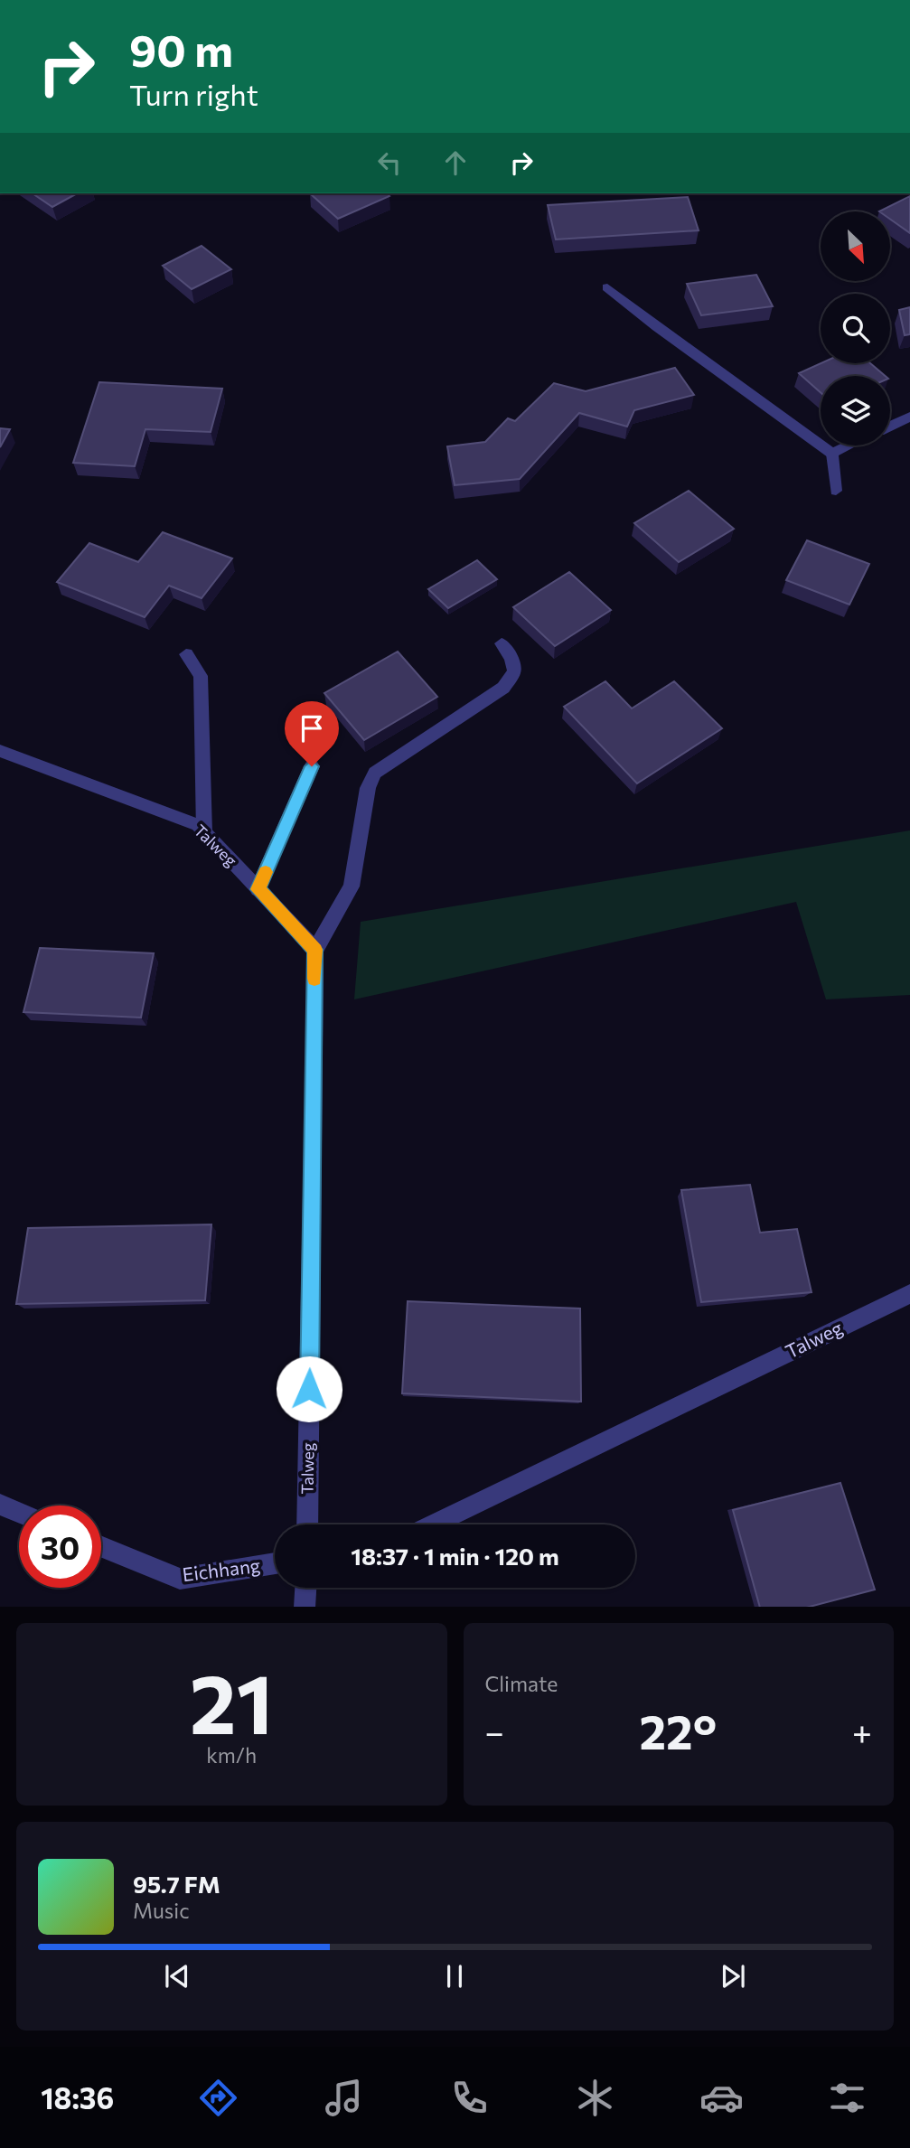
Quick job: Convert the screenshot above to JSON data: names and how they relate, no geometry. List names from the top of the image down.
{
  "streets": {
    "street": ["Talweg", "Eichhang"]
  },
  "north": "bottom right",
  "page": {
    "turn": ["90 m", "Turn right"],
    "limit": "30",
    "trip": "18:37 · 1 min · 120 m",
    "tile": [
      ["21", "km/h"],
      "Climate"
    ],
    "heat": ["−", "22°", "+"],
    "song": ["95.7 FM", "Music"],
    "tabs": "18:36"
  }
}
